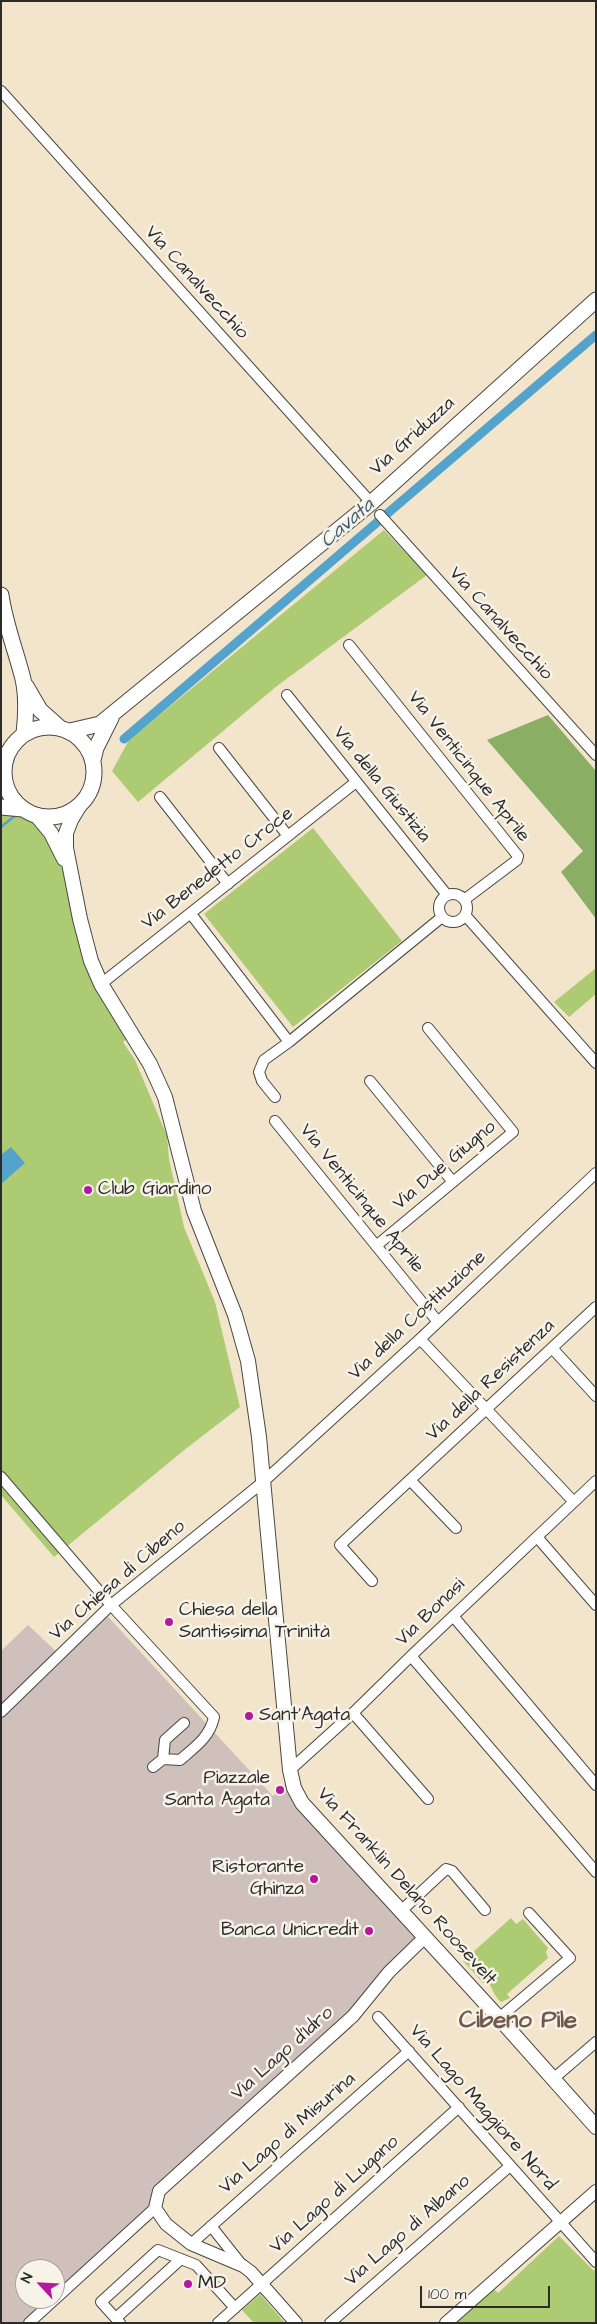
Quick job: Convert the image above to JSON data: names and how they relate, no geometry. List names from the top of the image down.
{
  "streets": {
    "main road": ["Via Griduzza", "Via Franklin Delano Roosevelt"],
    "street": [
      "Via Canalvecchio",
      "Via Venticinque Aprile",
      "Via della Giustizia",
      "Via Benedetto Croce",
      "Via Due Giugno",
      "Via della Costituzione",
      "Via della Resistenza",
      "Via Chiesa di Cibeno",
      "Via Bonasi",
      "Via Lago d'Idro",
      "Via Lago Maggiore Nord",
      "Via Lago di Misurina",
      "Via Lago di Lugano",
      "Via Lago di Albano"
    ]
  },
  "crossings": [
    ["Via Venticinque Aprile", "Via della Giustizia"],
    ["Via Venticinque Aprile", "Via Due Giugno"],
    ["Via Venticinque Aprile", "Via della Costituzione"],
    ["Via della Giustizia", "Via Benedetto Croce"],
    ["Via Benedetto Croce", "Via Franklin Delano Roosevelt"],
    ["Via della Costituzione", "Via Chiesa di Cibeno"],
    ["Via della Costituzione", "Via Franklin Delano Roosevelt"],
    ["Via Chiesa di Cibeno", "Via Franklin Delano Roosevelt"],
    ["Via Bonasi", "Via Franklin Delano Roosevelt"],
    ["Via Franklin Delano Roosevelt", "Via Lago d'Idro"],
    ["Via Lago Maggiore Nord", "Via Lago di Misurina"],
    ["Via Lago Maggiore Nord", "Via Lago di Lugano"],
    ["Via Lago Maggiore Nord", "Via Lago di Albano"]
  ],
  "districts": ["Cibeno Pile"],
  "water": ["Cavata"],
  "places": [
    "Club Giardino",
    "Chiesa della Santissima Trinità",
    "Sant'Agata",
    "Piazzale Santa Agata",
    "Ristorante Ghinza",
    "Banca Unicredit",
    "MD"
  ],
  "scale_bar": "100 m",
  "north": "top left"
}
